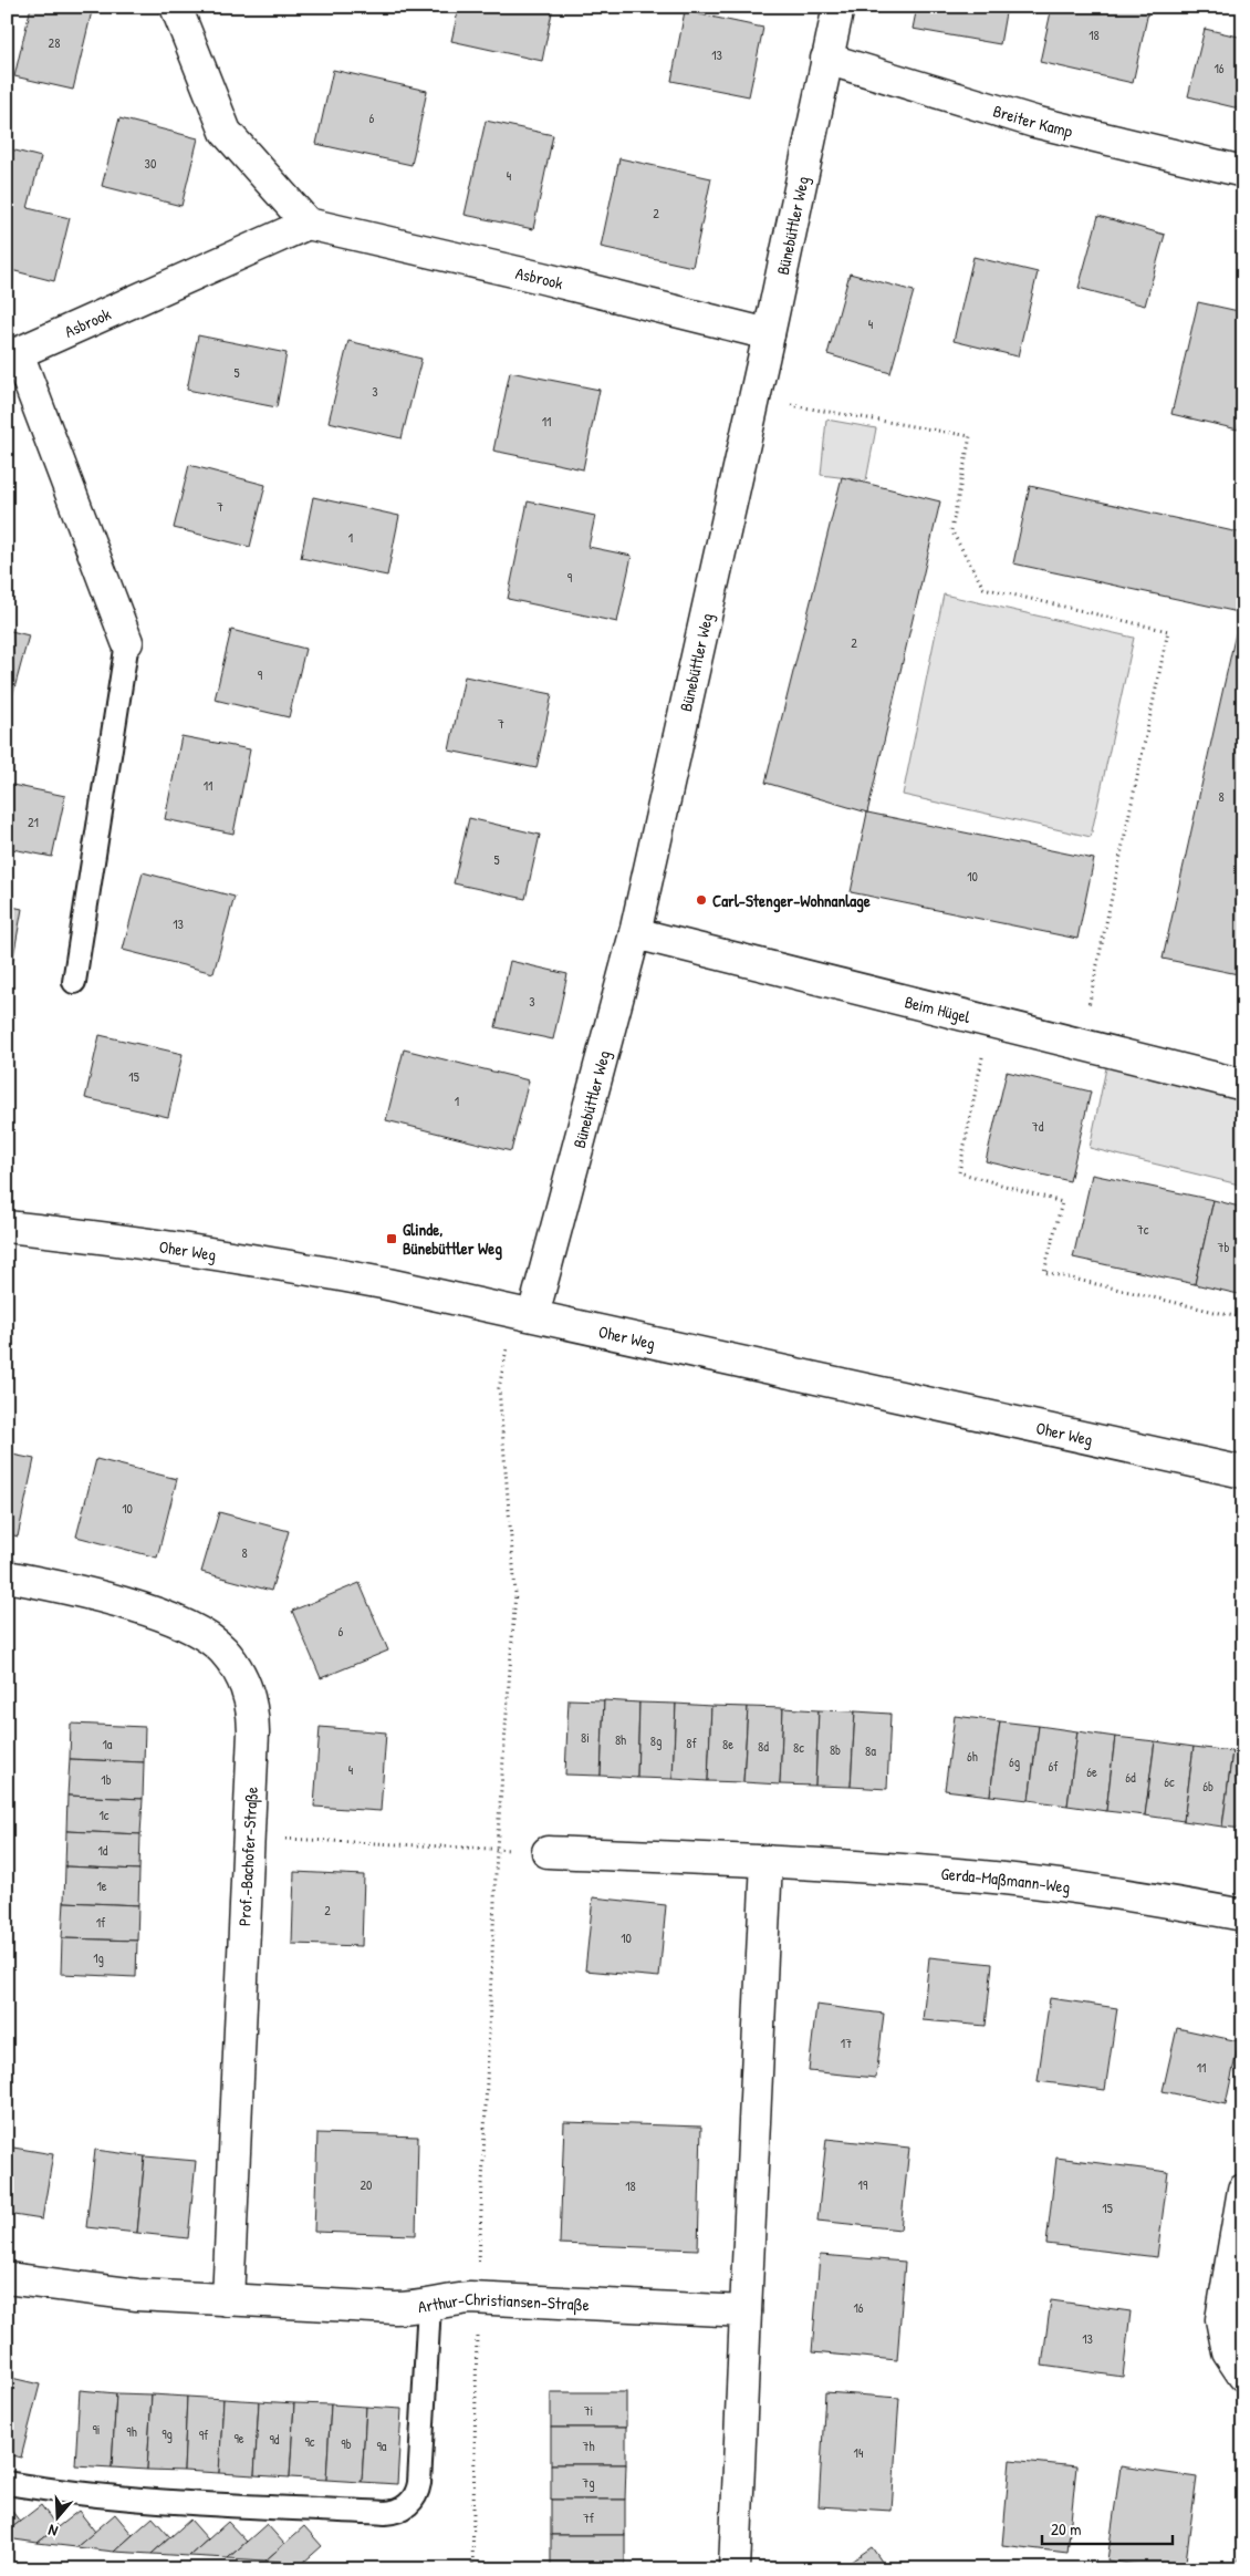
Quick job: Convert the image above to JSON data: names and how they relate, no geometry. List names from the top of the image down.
{
  "streets": {
    "street": [
      "Breiter Kamp",
      "Bünebüttler Weg",
      "Asbrook",
      "Beim Hügel",
      "Oher Weg",
      "Prof.-Bachofer-Straße",
      "Gerda-Maßmann-Weg",
      "Arthur-Christiansen-Straße"
    ]
  },
  "crossings": [
    ["Breiter Kamp", "Bünebüttler Weg"],
    ["Bünebüttler Weg", "Asbrook"],
    ["Bünebüttler Weg", "Beim Hügel"],
    ["Bünebüttler Weg", "Oher Weg"],
    ["Prof.-Bachofer-Straße", "Arthur-Christiansen-Straße"]
  ],
  "places": {
    "other": ["Carl-Stenger-Wohnanlage"],
    "transit": ["Glinde, Bünebüttler Weg"]
  },
  "house_numbers": [
    "18",
    "28",
    "13",
    "16",
    "6",
    "30",
    "4",
    "2",
    "4",
    "5",
    "3",
    "11",
    "7",
    "1",
    "9",
    "2",
    "9",
    "7",
    "11",
    "8",
    "21",
    "5",
    "10",
    "13",
    "3",
    "15",
    "1",
    "7d",
    "7c",
    "7b",
    "10",
    "8",
    "6",
    "8i",
    "8h",
    "8g",
    "8f",
    "1a",
    "8e",
    "8d",
    "8c",
    "8b",
    "8a",
    "6h",
    "6g",
    "6f",
    "4",
    "6e",
    "6d",
    "1b",
    "6c",
    "6b",
    "1c",
    "1d",
    "1e",
    "2",
    "1f",
    "10",
    "1g",
    "17",
    "11",
    "20",
    "19",
    "18",
    "15",
    "16",
    "13",
    "7i",
    "9i",
    "9h",
    "9g",
    "9f",
    "9e",
    "9d",
    "9c",
    "9b",
    "9a",
    "7h",
    "14",
    "7g",
    "7f"
  ],
  "scale_bar": "20 m",
  "north": "bottom"
}
